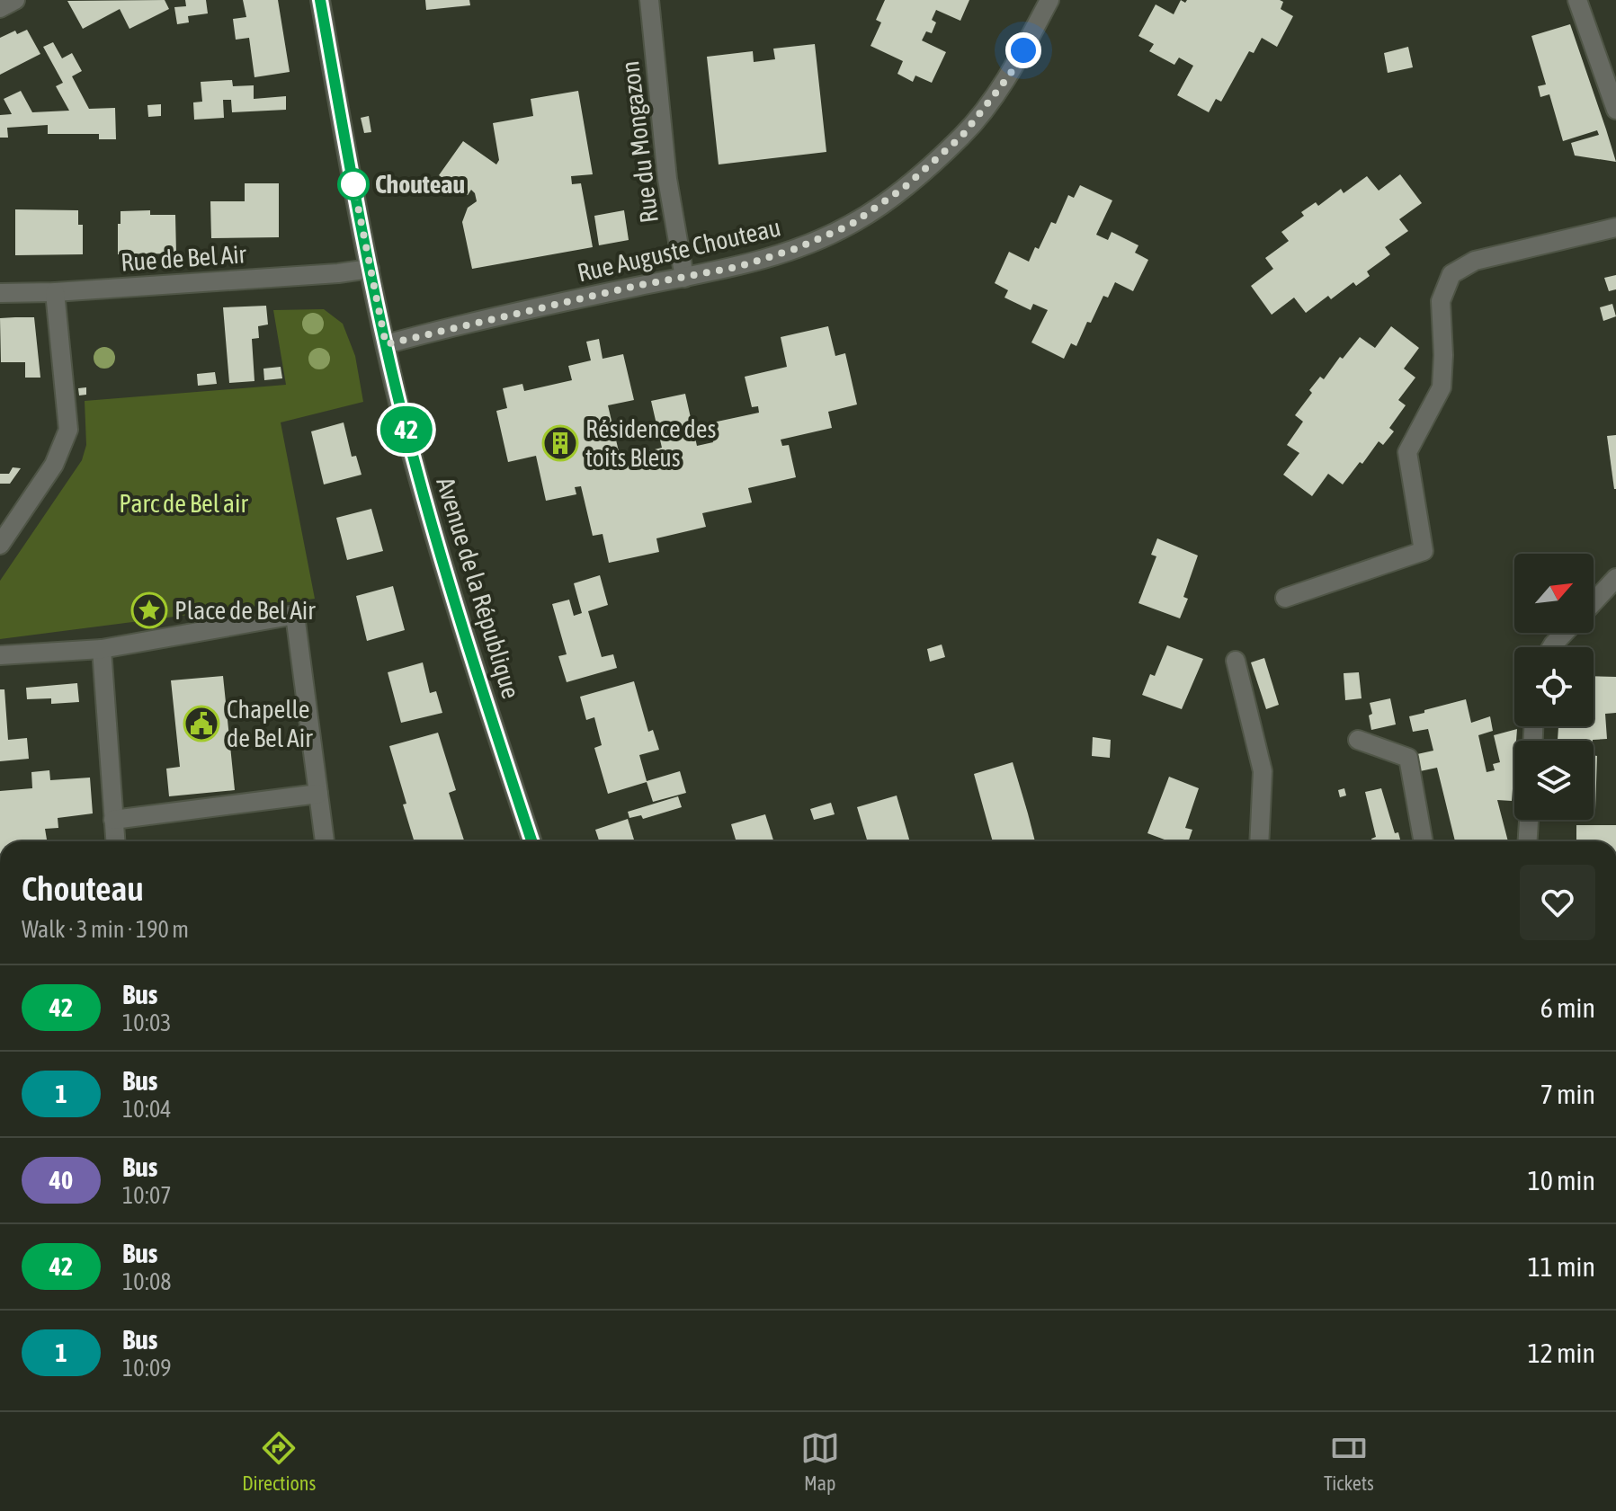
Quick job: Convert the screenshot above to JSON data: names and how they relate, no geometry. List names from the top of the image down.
{
  "streets": {
    "street": [
      "Rue du Mongazon",
      "Rue Auguste Chouteau",
      "Rue de Bel Air",
      "Avenue de la République"
    ]
  },
  "crossings": [
    ["Rue du Mongazon", "Rue Auguste Chouteau"],
    ["Rue Auguste Chouteau", "Avenue de la République"],
    ["Rue de Bel Air", "Avenue de la République"]
  ],
  "parks": ["Parc de Bel air"],
  "places": {
    "other": ["Chouteau"],
    "building": ["Résidence des toits Bleus"],
    "place": ["Place de Bel Air"],
    "public building": ["Chapelle de Bel Air"]
  },
  "lines": ["bus line 42"],
  "north": "top right",
  "page": {
    "on_map": "42",
    "heading": ["Chouteau", "Walk · 3 min · 190 m"],
    "list": [
      {
        "mark": "42",
        "name": "Bus",
        "note": "10:03",
        "value": "6 min"
      },
      {
        "mark": "1",
        "name": "Bus",
        "note": "10:04",
        "value": "7 min"
      },
      {
        "mark": "40",
        "name": "Bus",
        "note": "10:07",
        "value": "10 min"
      },
      {
        "mark": "42",
        "name": "Bus",
        "note": "10:08",
        "value": "11 min"
      },
      {
        "mark": "1",
        "name": "Bus",
        "note": "10:09",
        "value": "12 min"
      }
    ],
    "tabs": ["Directions", "Map", "Tickets"]
  }
}
